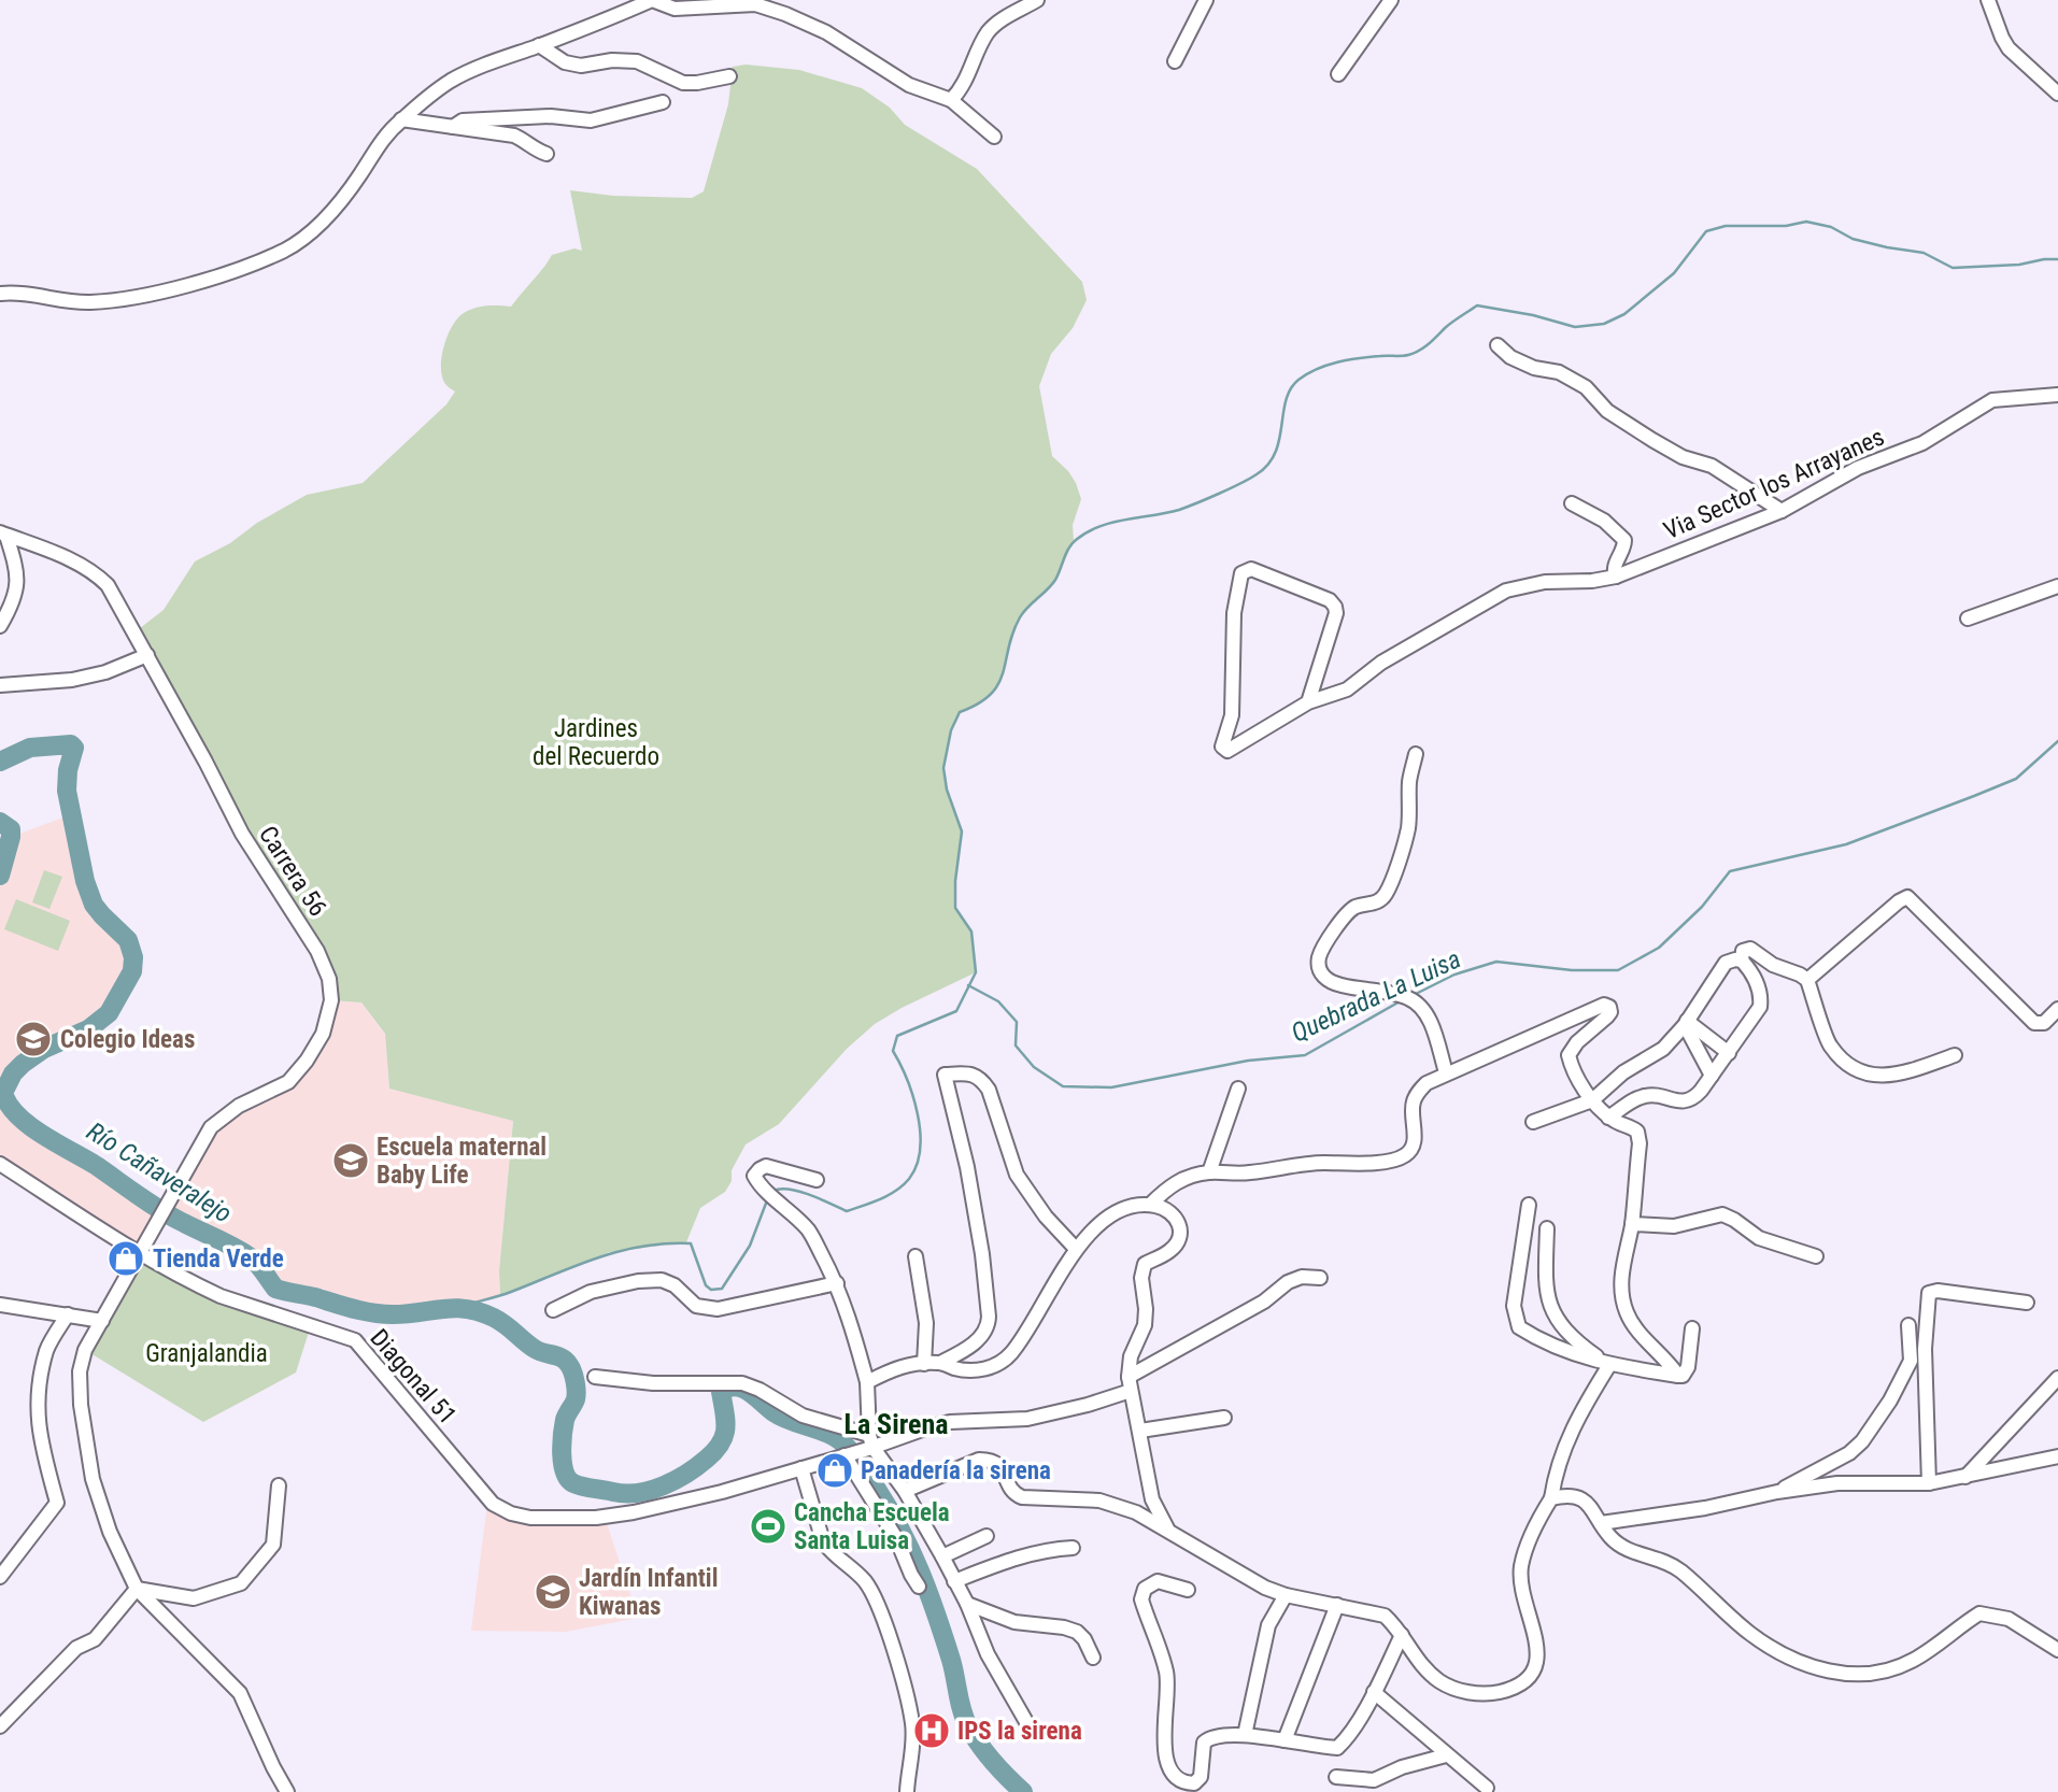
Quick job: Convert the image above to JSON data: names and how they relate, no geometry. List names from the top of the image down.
{
  "streets": {
    "street": ["Via Sector los Arrayanes", "Carrera 56", "Diagonal 51"]
  },
  "crossings": [
    ["Carrera 56", "Diagonal 51"]
  ],
  "districts": ["La Sirena"],
  "water": ["Quebrada La Luisa", "Río Cañaveralejo"],
  "parks": ["Jardines del Recuerdo", "Granjalandia"],
  "places": {
    "school or university": ["Colegio Ideas", "Escuela maternal Baby Life", "Jardín Infantil Kiwanas"],
    "shop": ["Tienda Verde", "Panadería la sirena"],
    "sports": ["Cancha Escuela Santa Luisa"],
    "hospital": ["IPS la sirena"]
  }
}
